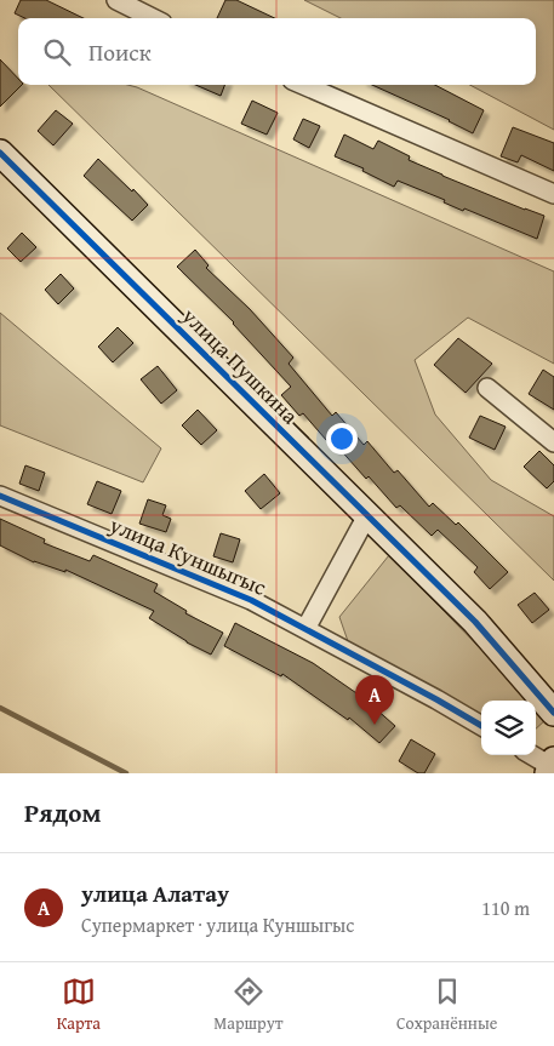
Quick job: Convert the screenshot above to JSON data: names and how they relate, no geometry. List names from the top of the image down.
{
  "streets": {
    "street": ["улица Пушкина", "улица Куншыгыс"]
  },
  "page": {
    "search": "Поиск",
    "pins": "A",
    "heading": "Рядом",
    "list": [
      {
        "mark": "A",
        "name": "улица Алатау",
        "note": "Супермаркет · улица Куншыгыс",
        "value": "110 m"
      }
    ],
    "nav": ["Карта", "Маршрут", "Сохранённые"]
  }
}
